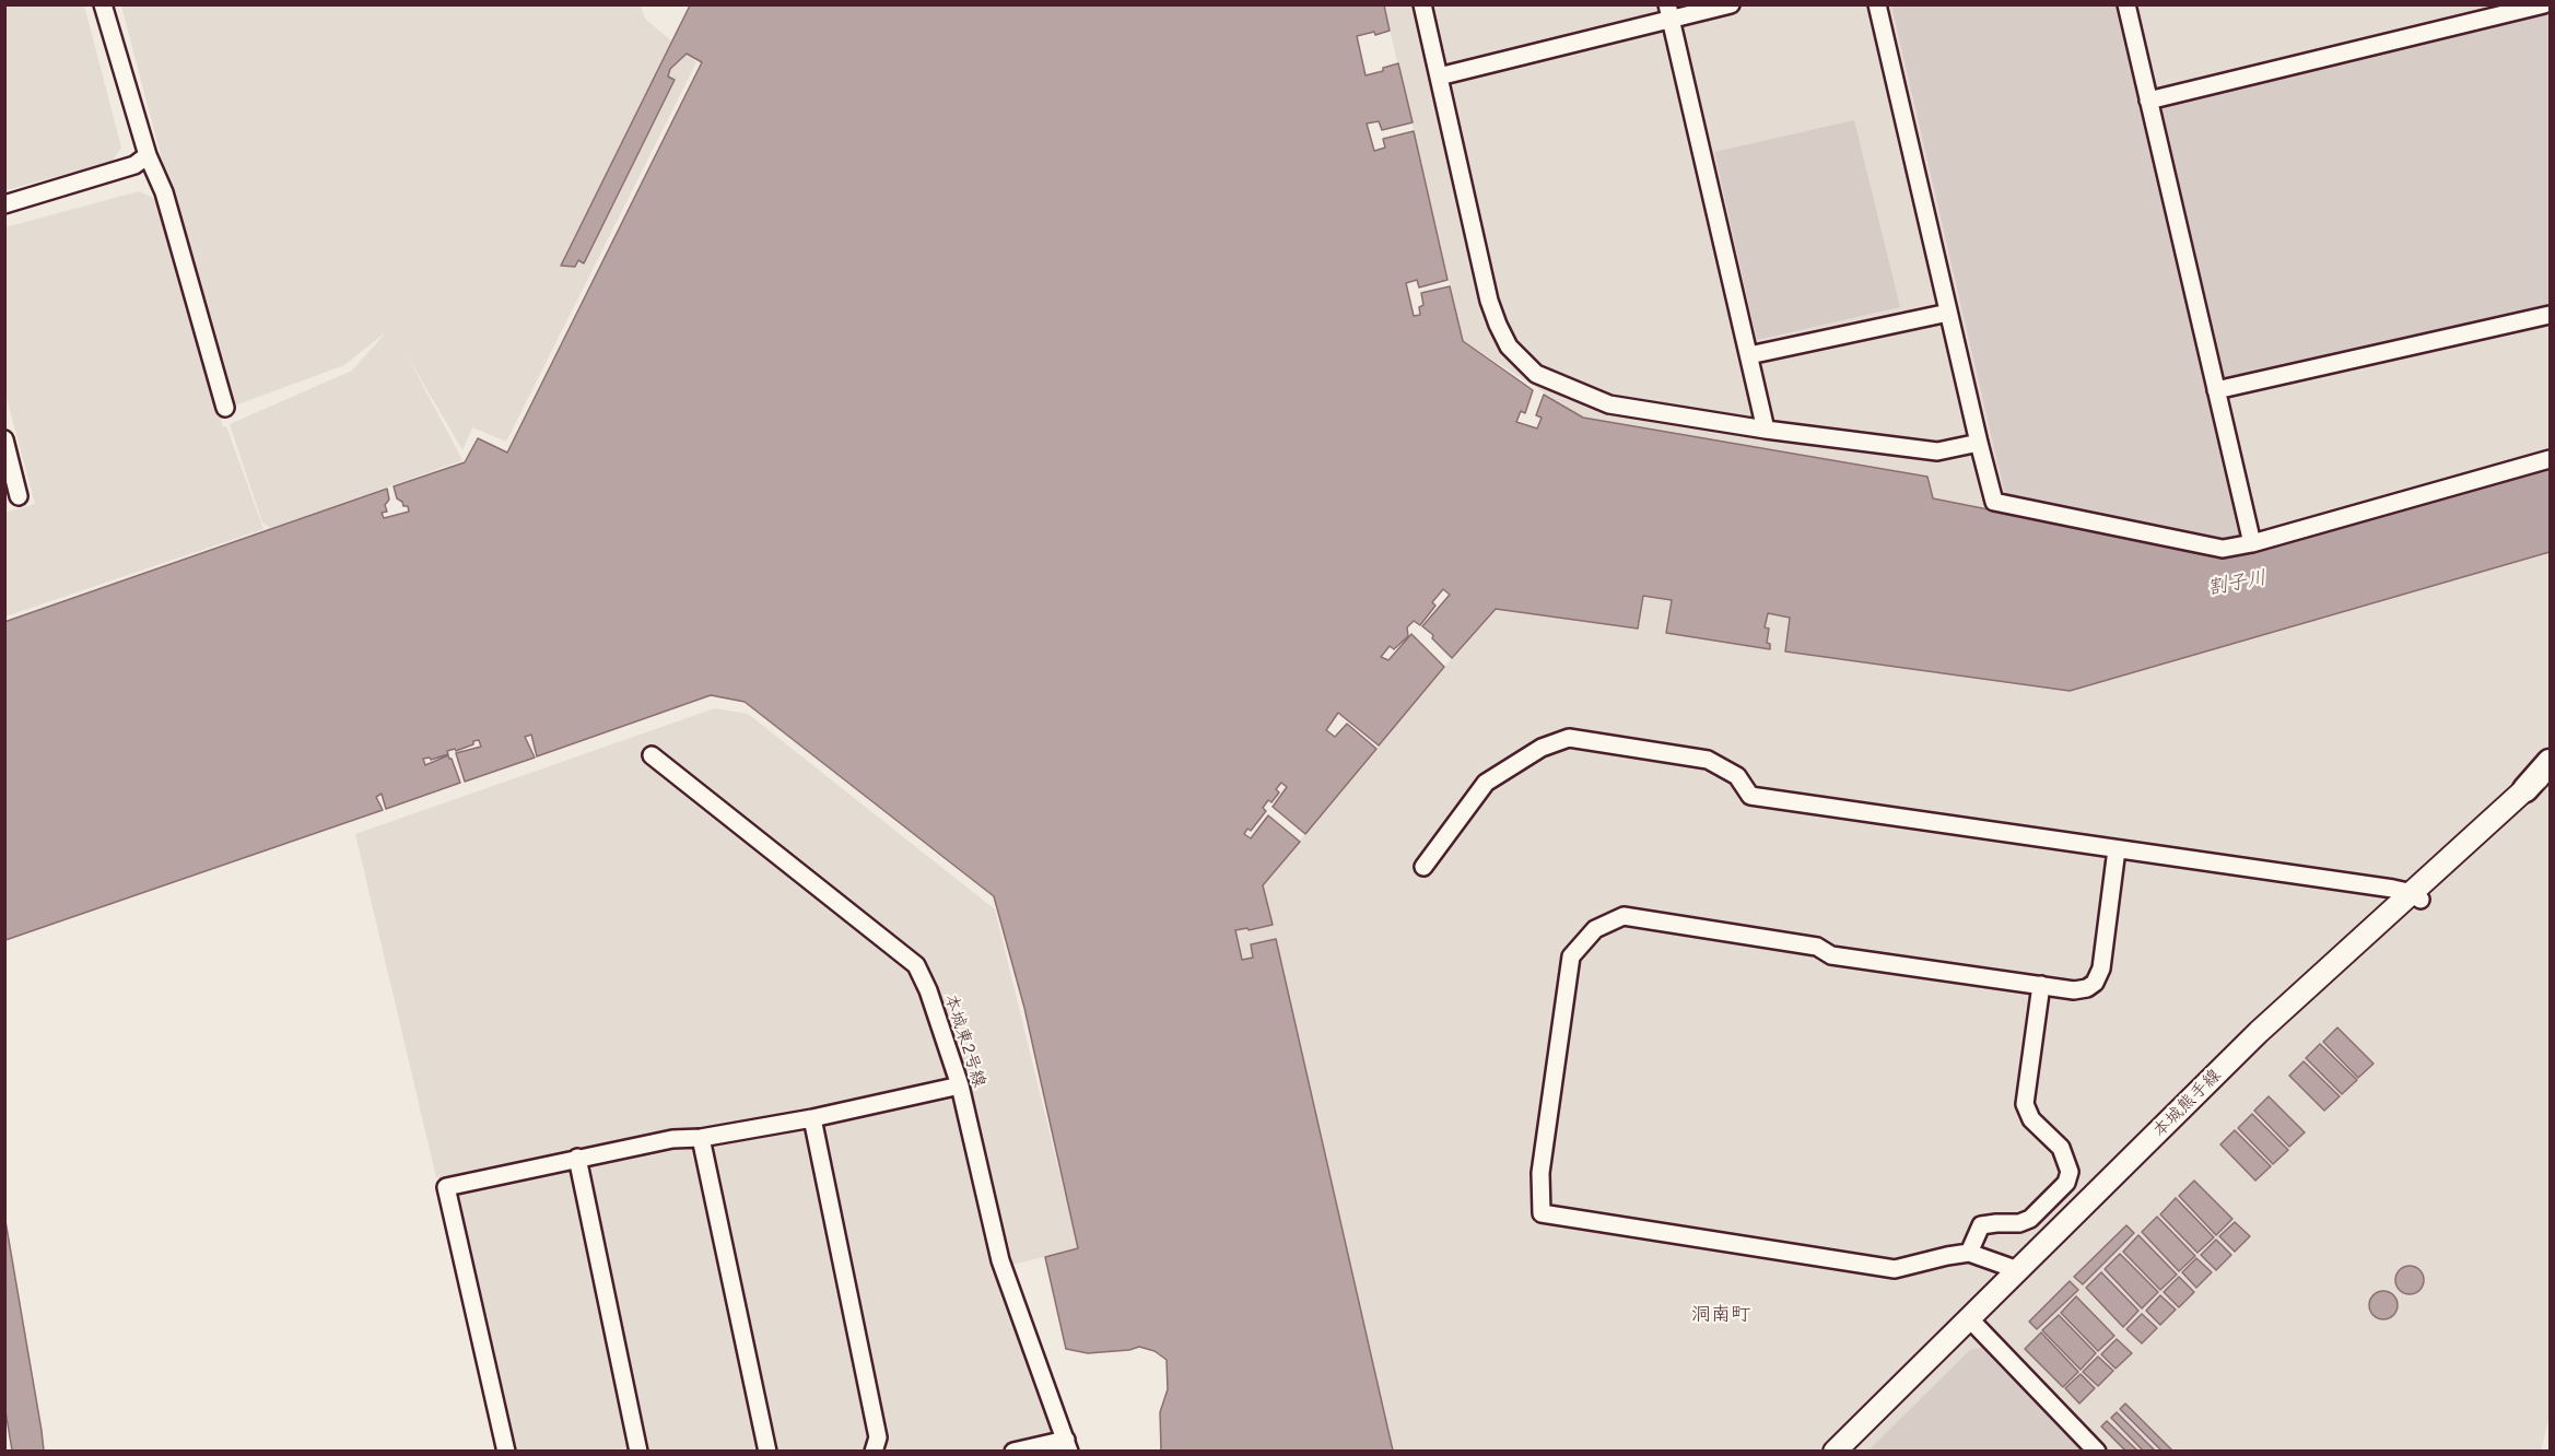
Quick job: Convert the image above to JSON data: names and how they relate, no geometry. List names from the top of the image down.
{
  "streets": {
    "main road": ["本城熊手線"],
    "street": ["本城東2号線"]
  },
  "districts": ["洞南町"],
  "water": ["割子川"]
}
